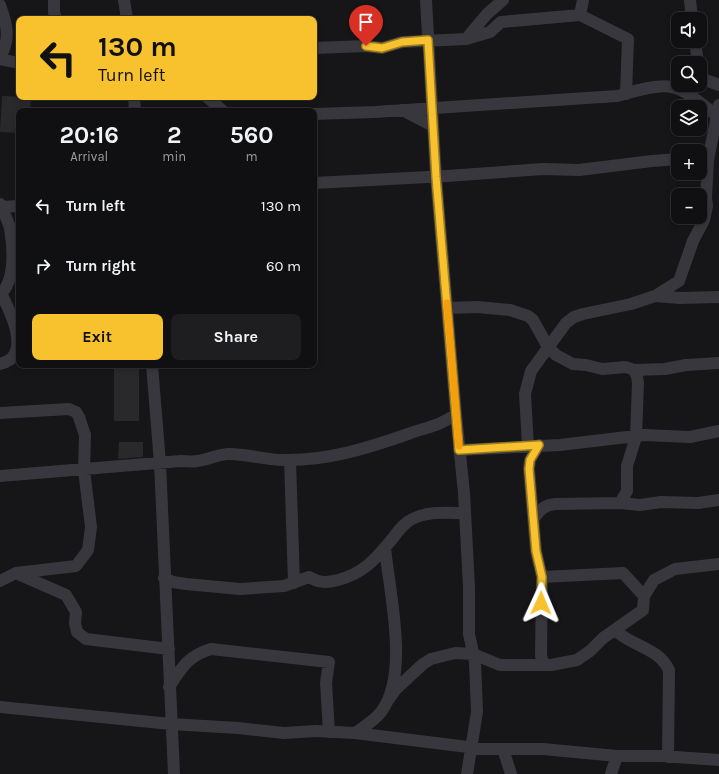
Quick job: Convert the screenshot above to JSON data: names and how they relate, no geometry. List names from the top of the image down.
{
  "page": {
    "map_buttons": ["+", "−"],
    "turn": ["130 m", "Turn left"],
    "eta": [
      "20:16",
      "Arrival",
      "2",
      "min",
      "560",
      "m"
    ],
    "list": [
      {
        "name": "Turn left",
        "value": "130 m"
      },
      {
        "name": "Turn right",
        "value": "60 m"
      }
    ],
    "buttons": ["Exit", "Share"]
  }
}
